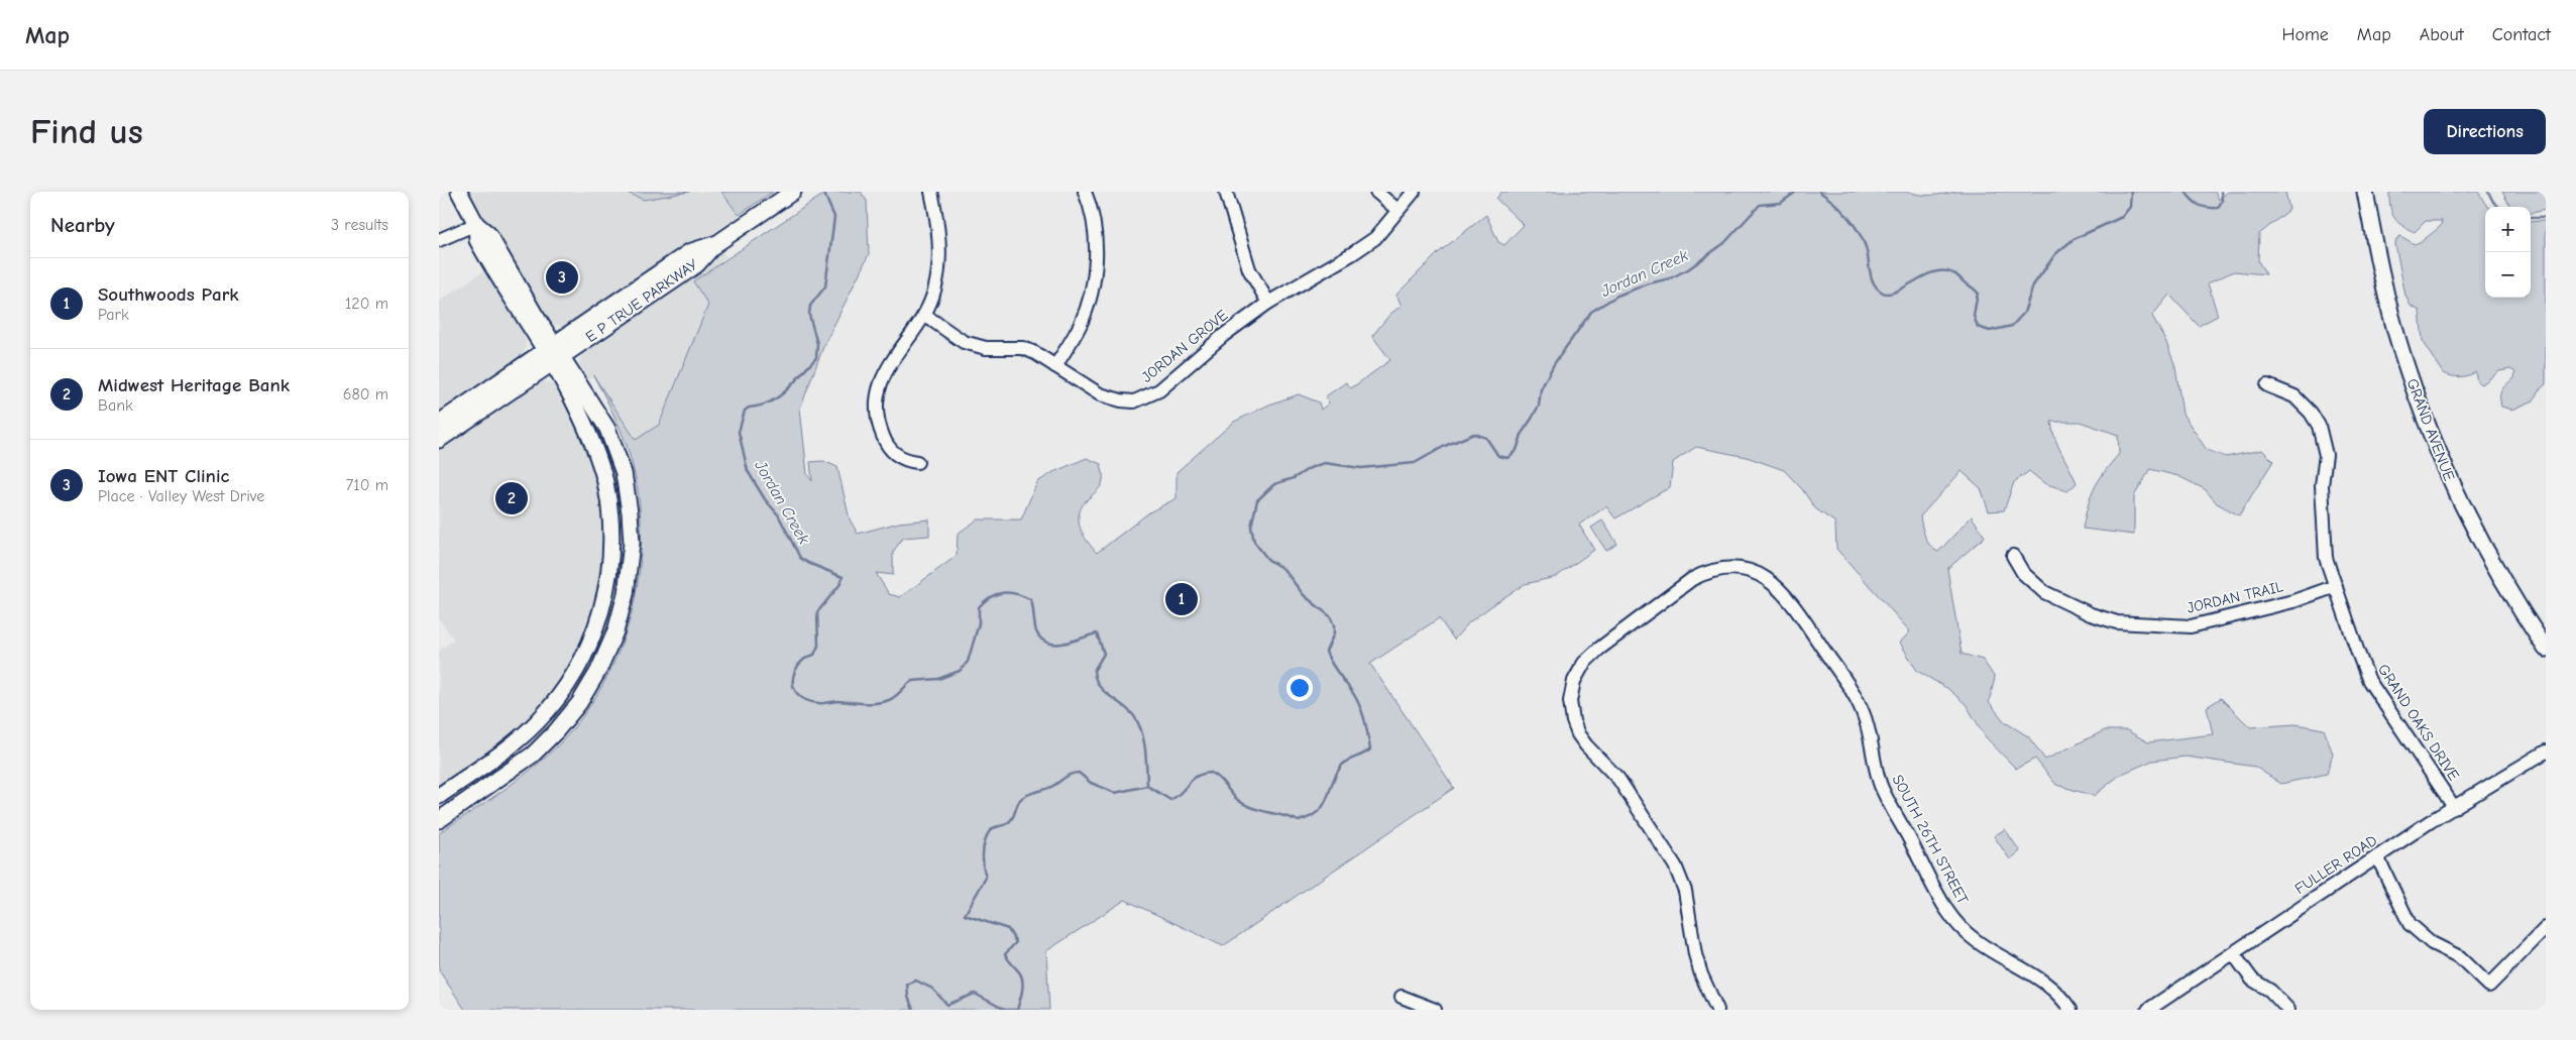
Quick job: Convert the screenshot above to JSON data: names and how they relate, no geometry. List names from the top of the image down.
{
  "streets": {
    "main road": ["E P TRUE PARKWAY", "GRAND AVENUE"],
    "street": [
      "JORDAN GROVE",
      "JORDAN TRAIL",
      "GRAND OAKS DRIVE",
      "SOUTH 26TH STREET",
      "FULLER ROAD"
    ]
  },
  "crossings": [
    ["JORDAN TRAIL", "GRAND OAKS DRIVE"],
    ["GRAND OAKS DRIVE", "FULLER ROAD"]
  ],
  "water": ["Jordan Creek"],
  "page": {
    "header": "Map",
    "nav": [
      "Home",
      "Map",
      "About",
      "Contact"
    ],
    "buttons": "Directions",
    "title": "Find us",
    "heading": ["Nearby", "3 results"],
    "map_buttons": ["+", "−"],
    "list": [
      {
        "mark": "1",
        "name": "Southwoods Park",
        "note": "Park",
        "value": "120 m"
      },
      {
        "mark": "2",
        "name": "Midwest Heritage Bank",
        "note": "Bank",
        "value": "680 m"
      },
      {
        "mark": "3",
        "name": "Iowa ENT Clinic",
        "note": "Place · Valley West Drive",
        "value": "710 m"
      }
    ],
    "pins": ["3", "2", "1"]
  }
}
